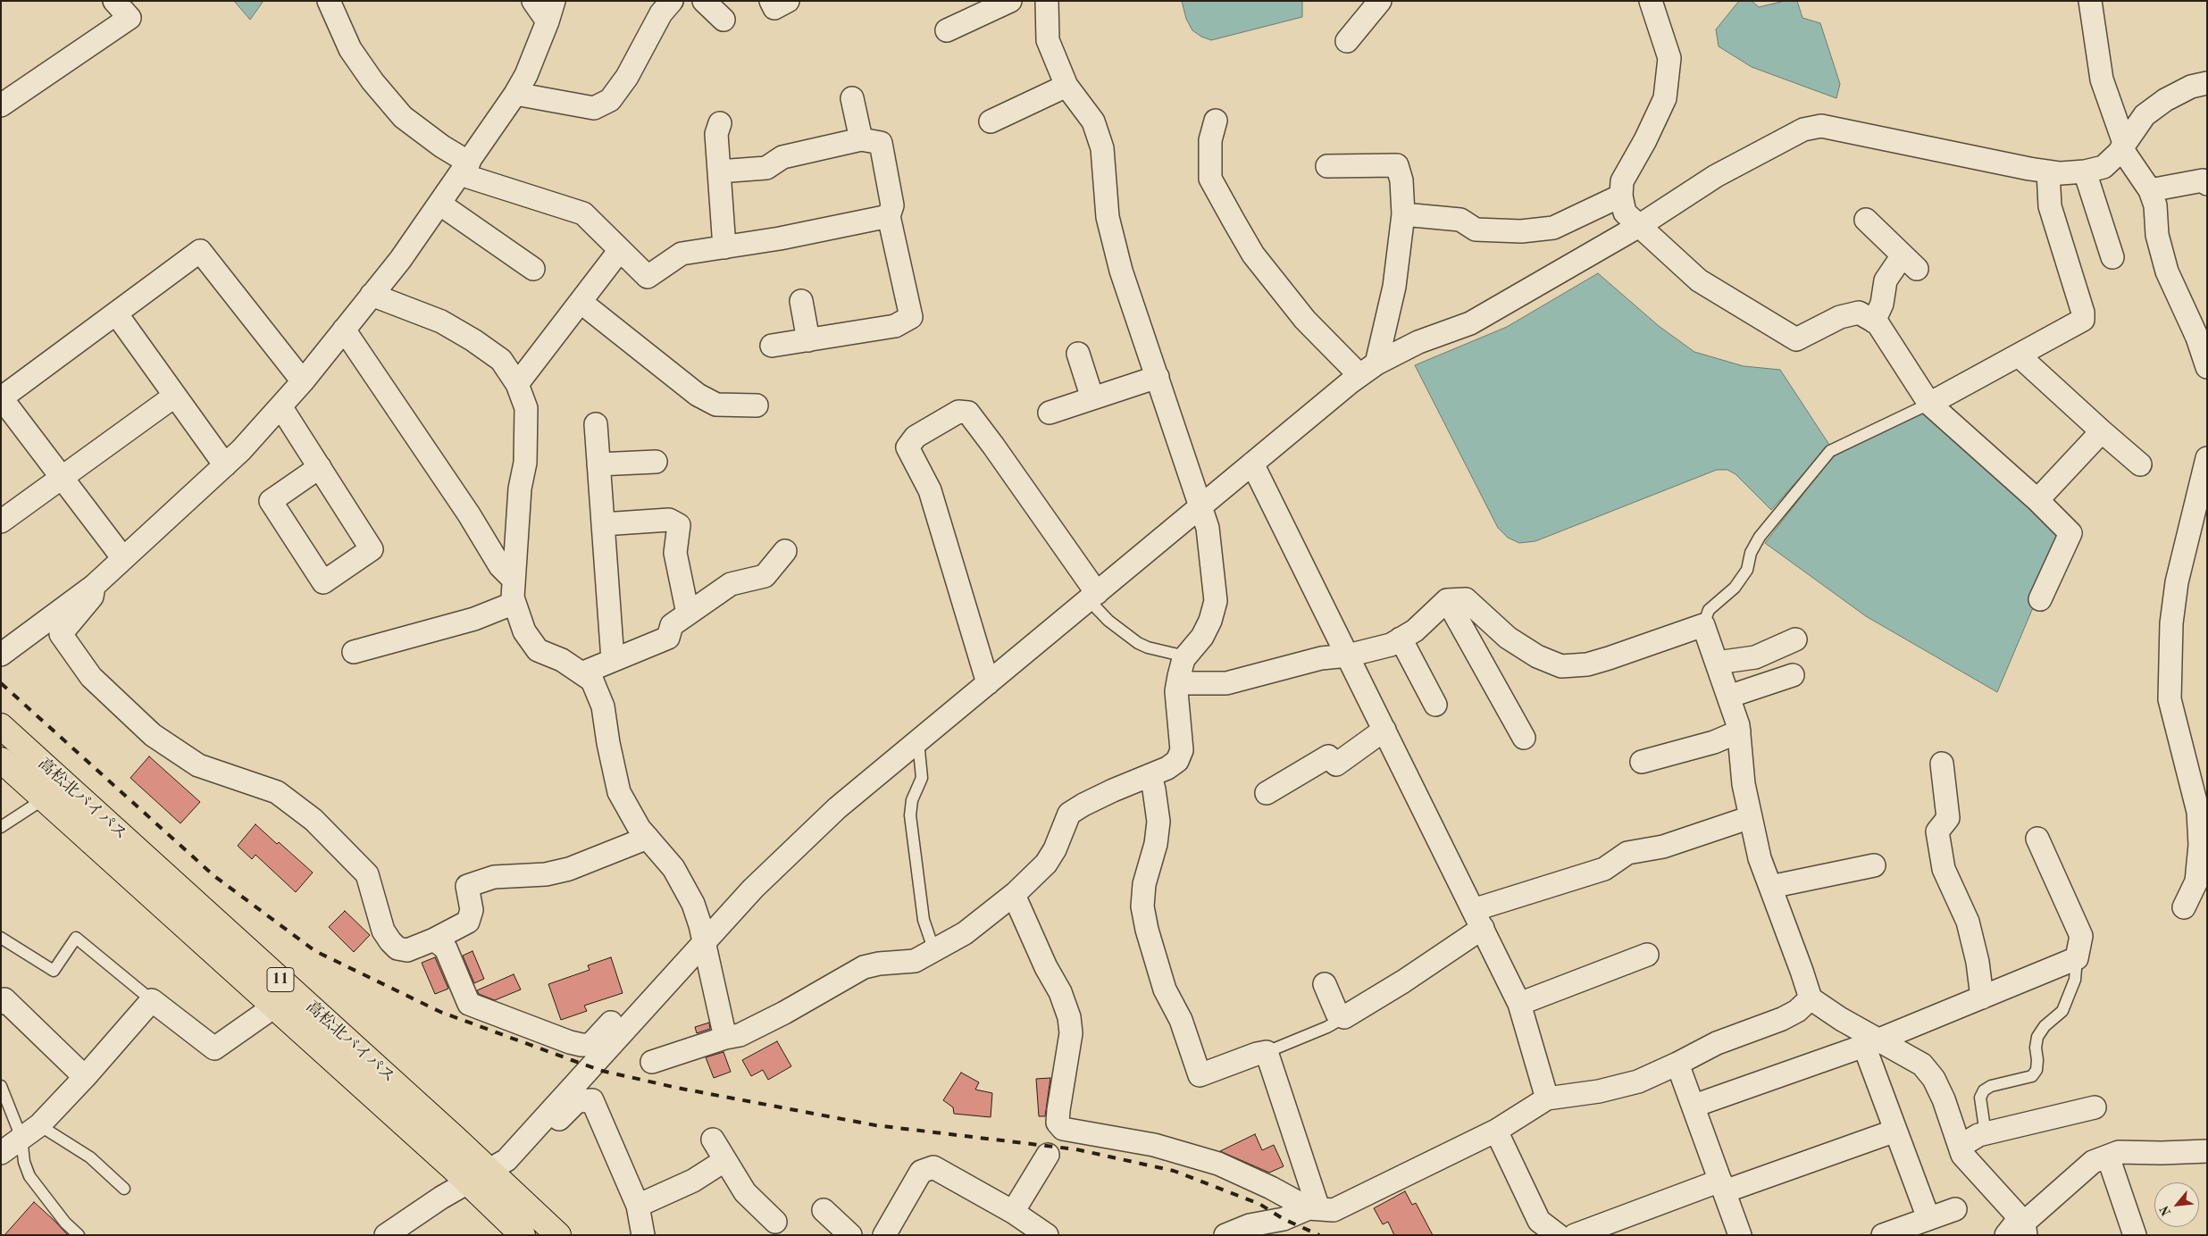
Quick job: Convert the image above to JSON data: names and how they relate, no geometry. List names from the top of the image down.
{
  "streets": {
    "highway": ["高松北バイパス", "11"]
  },
  "north": "bottom left"
}
